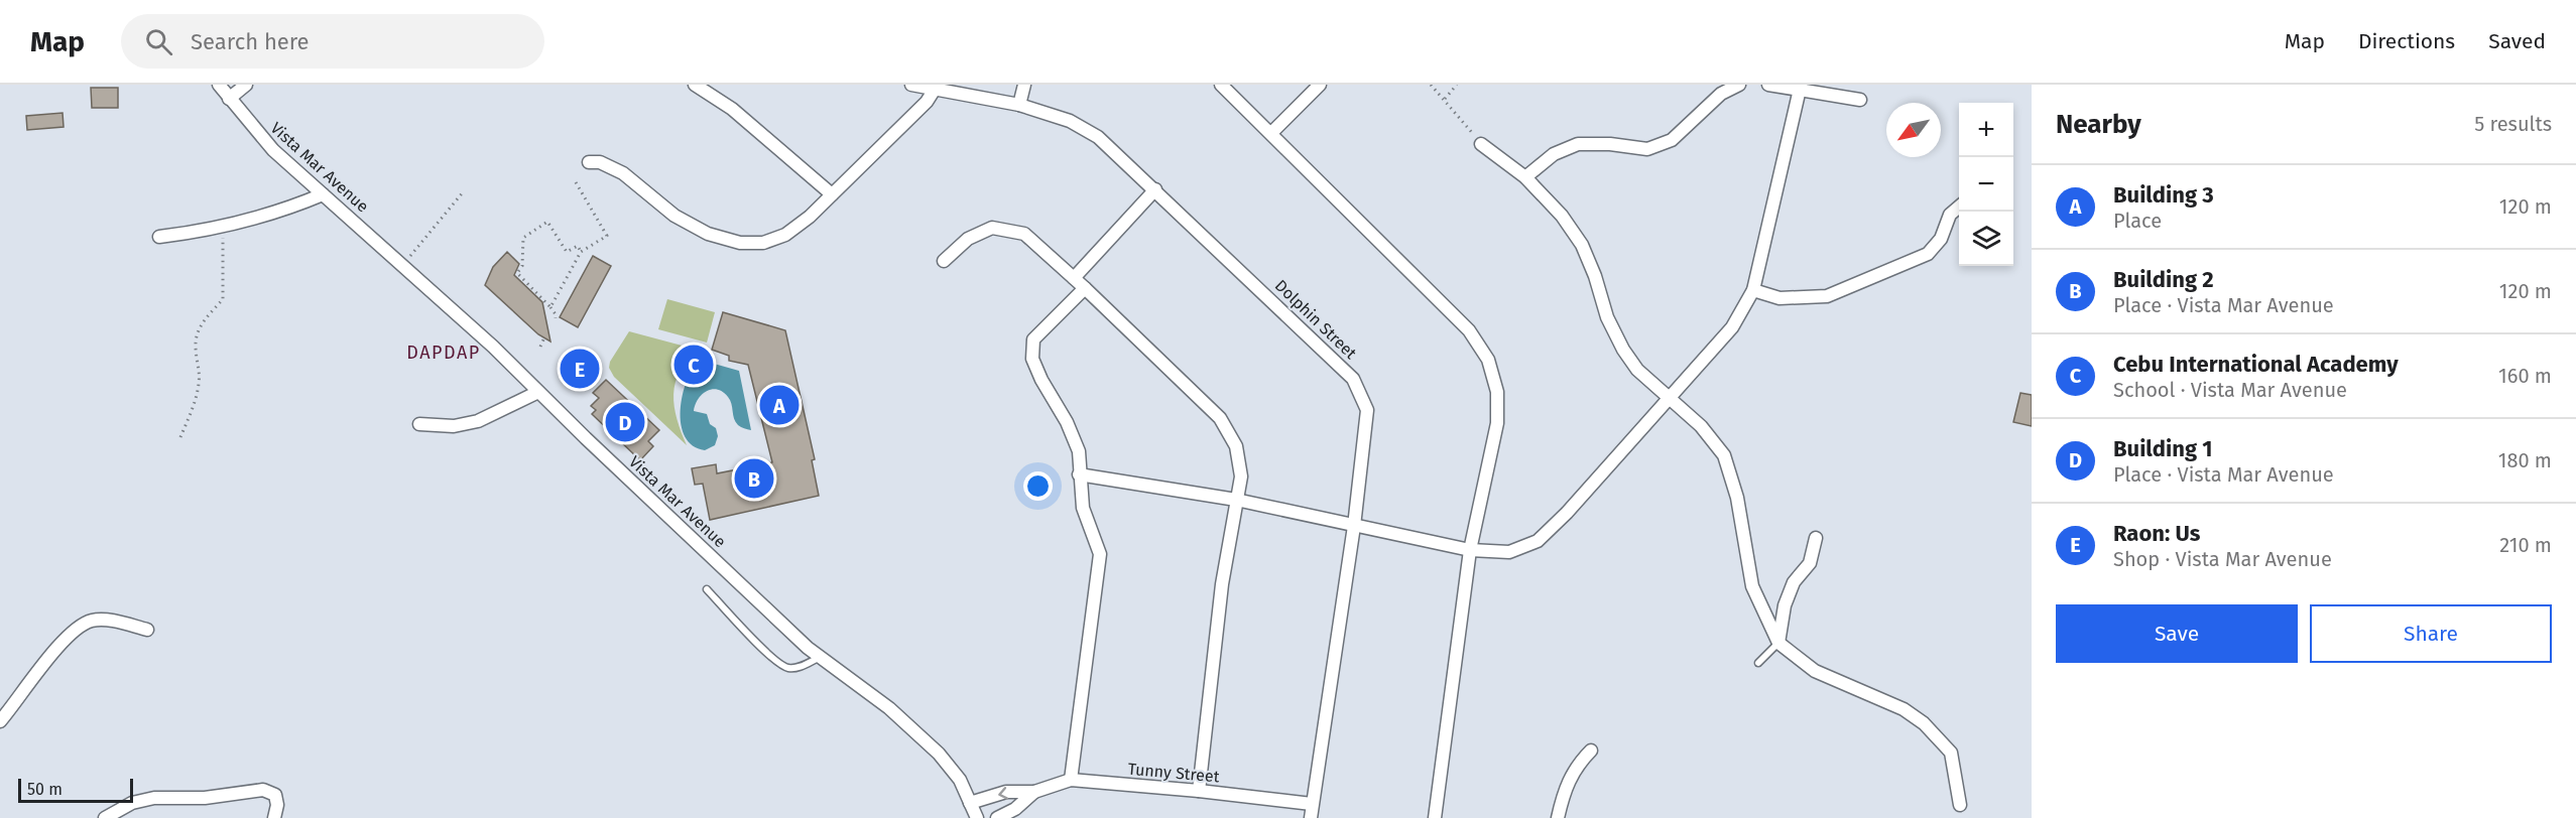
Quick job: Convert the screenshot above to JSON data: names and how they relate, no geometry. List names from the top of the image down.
{
  "streets": {
    "street": ["Vista Mar Avenue", "Dolphin Street", "Tunny Street"]
  },
  "crossings": [
    ["Vista Mar Avenue", "Tunny Street"],
    ["Dolphin Street", "Tunny Street"]
  ],
  "districts": ["DAPDAP"],
  "scale_bar": "50 m",
  "north": "bottom left",
  "page": {
    "header": "Map",
    "search": "Search here",
    "nav": ["Map", "Directions", "Saved"],
    "heading": ["Nearby", "5 results"],
    "map_buttons": ["+", "−"],
    "list": [
      {
        "mark": "A",
        "name": "Building 3",
        "note": "Place",
        "value": "120 m"
      },
      {
        "mark": "B",
        "name": "Building 2",
        "note": "Place · Vista Mar Avenue",
        "value": "120 m"
      },
      {
        "mark": "C",
        "name": "Cebu International Academy",
        "note": "School · Vista Mar Avenue",
        "value": "160 m"
      },
      {
        "mark": "D",
        "name": "Building 1",
        "note": "Place · Vista Mar Avenue",
        "value": "180 m"
      },
      {
        "mark": "E",
        "name": "Raon: Us",
        "note": "Shop · Vista Mar Avenue",
        "value": "210 m"
      }
    ],
    "pins": [
      "C",
      "E",
      "A",
      "D",
      "B"
    ],
    "buttons": ["Save", "Share"],
    "scale": "50 m"
  }
}
